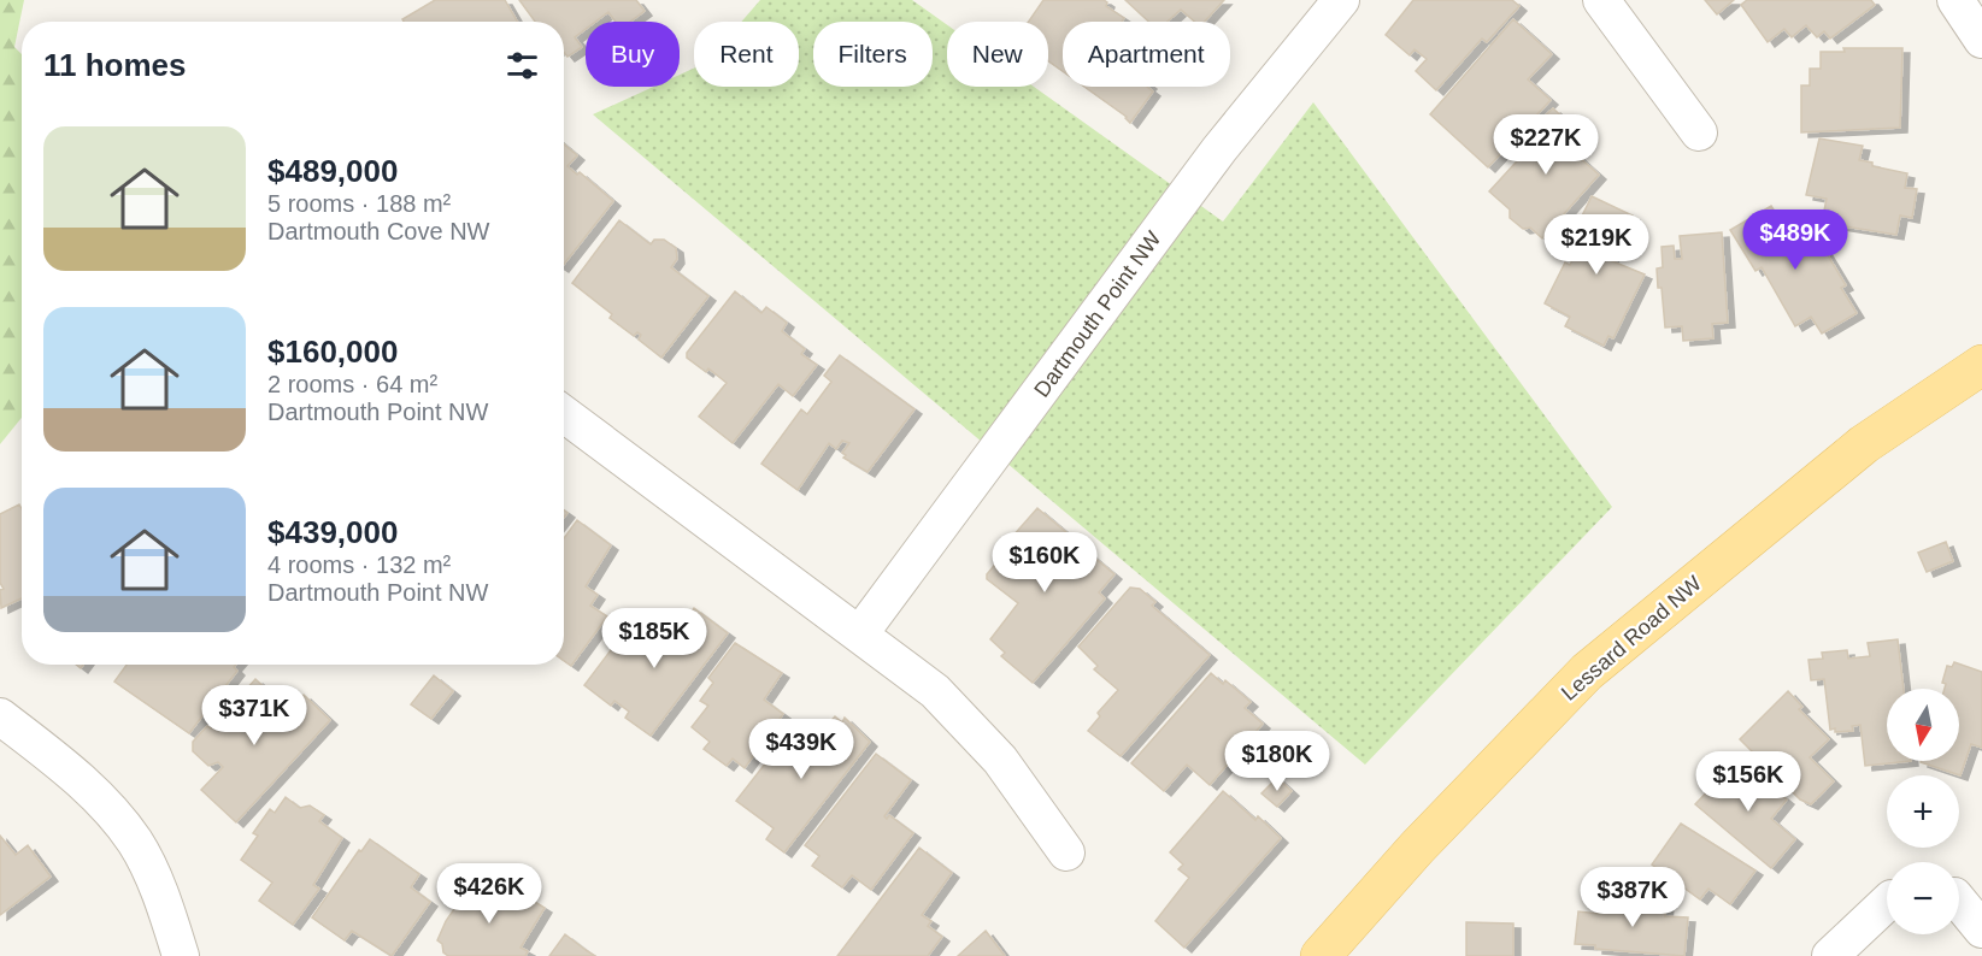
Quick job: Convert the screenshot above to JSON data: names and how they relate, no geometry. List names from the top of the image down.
{
  "streets": {
    "main road": ["Lessard Road NW"],
    "street": ["Dartmouth Point NW"]
  },
  "north": "bottom",
  "page": {
    "chip": [
      "Buy",
      "Rent",
      "Filters",
      "New",
      "Apartment"
    ],
    "heading": "11 homes",
    "list": [
      {
        "name": "$489,000",
        "note": "5 rooms · 188 m² · Dartmouth Cove NW"
      },
      {
        "name": "$160,000",
        "note": "2 rooms · 64 m² · Dartmouth Point NW"
      },
      {
        "name": "$439,000",
        "note": "4 rooms · 132 m² · Dartmouth Point NW"
      }
    ],
    "price": [
      "$227K",
      "$489K",
      "$219K",
      "$160K",
      "$185K",
      "$371K",
      "$439K",
      "$180K",
      "$156K",
      "$426K",
      "$387K"
    ],
    "map_buttons": ["+", "−"]
  }
}
